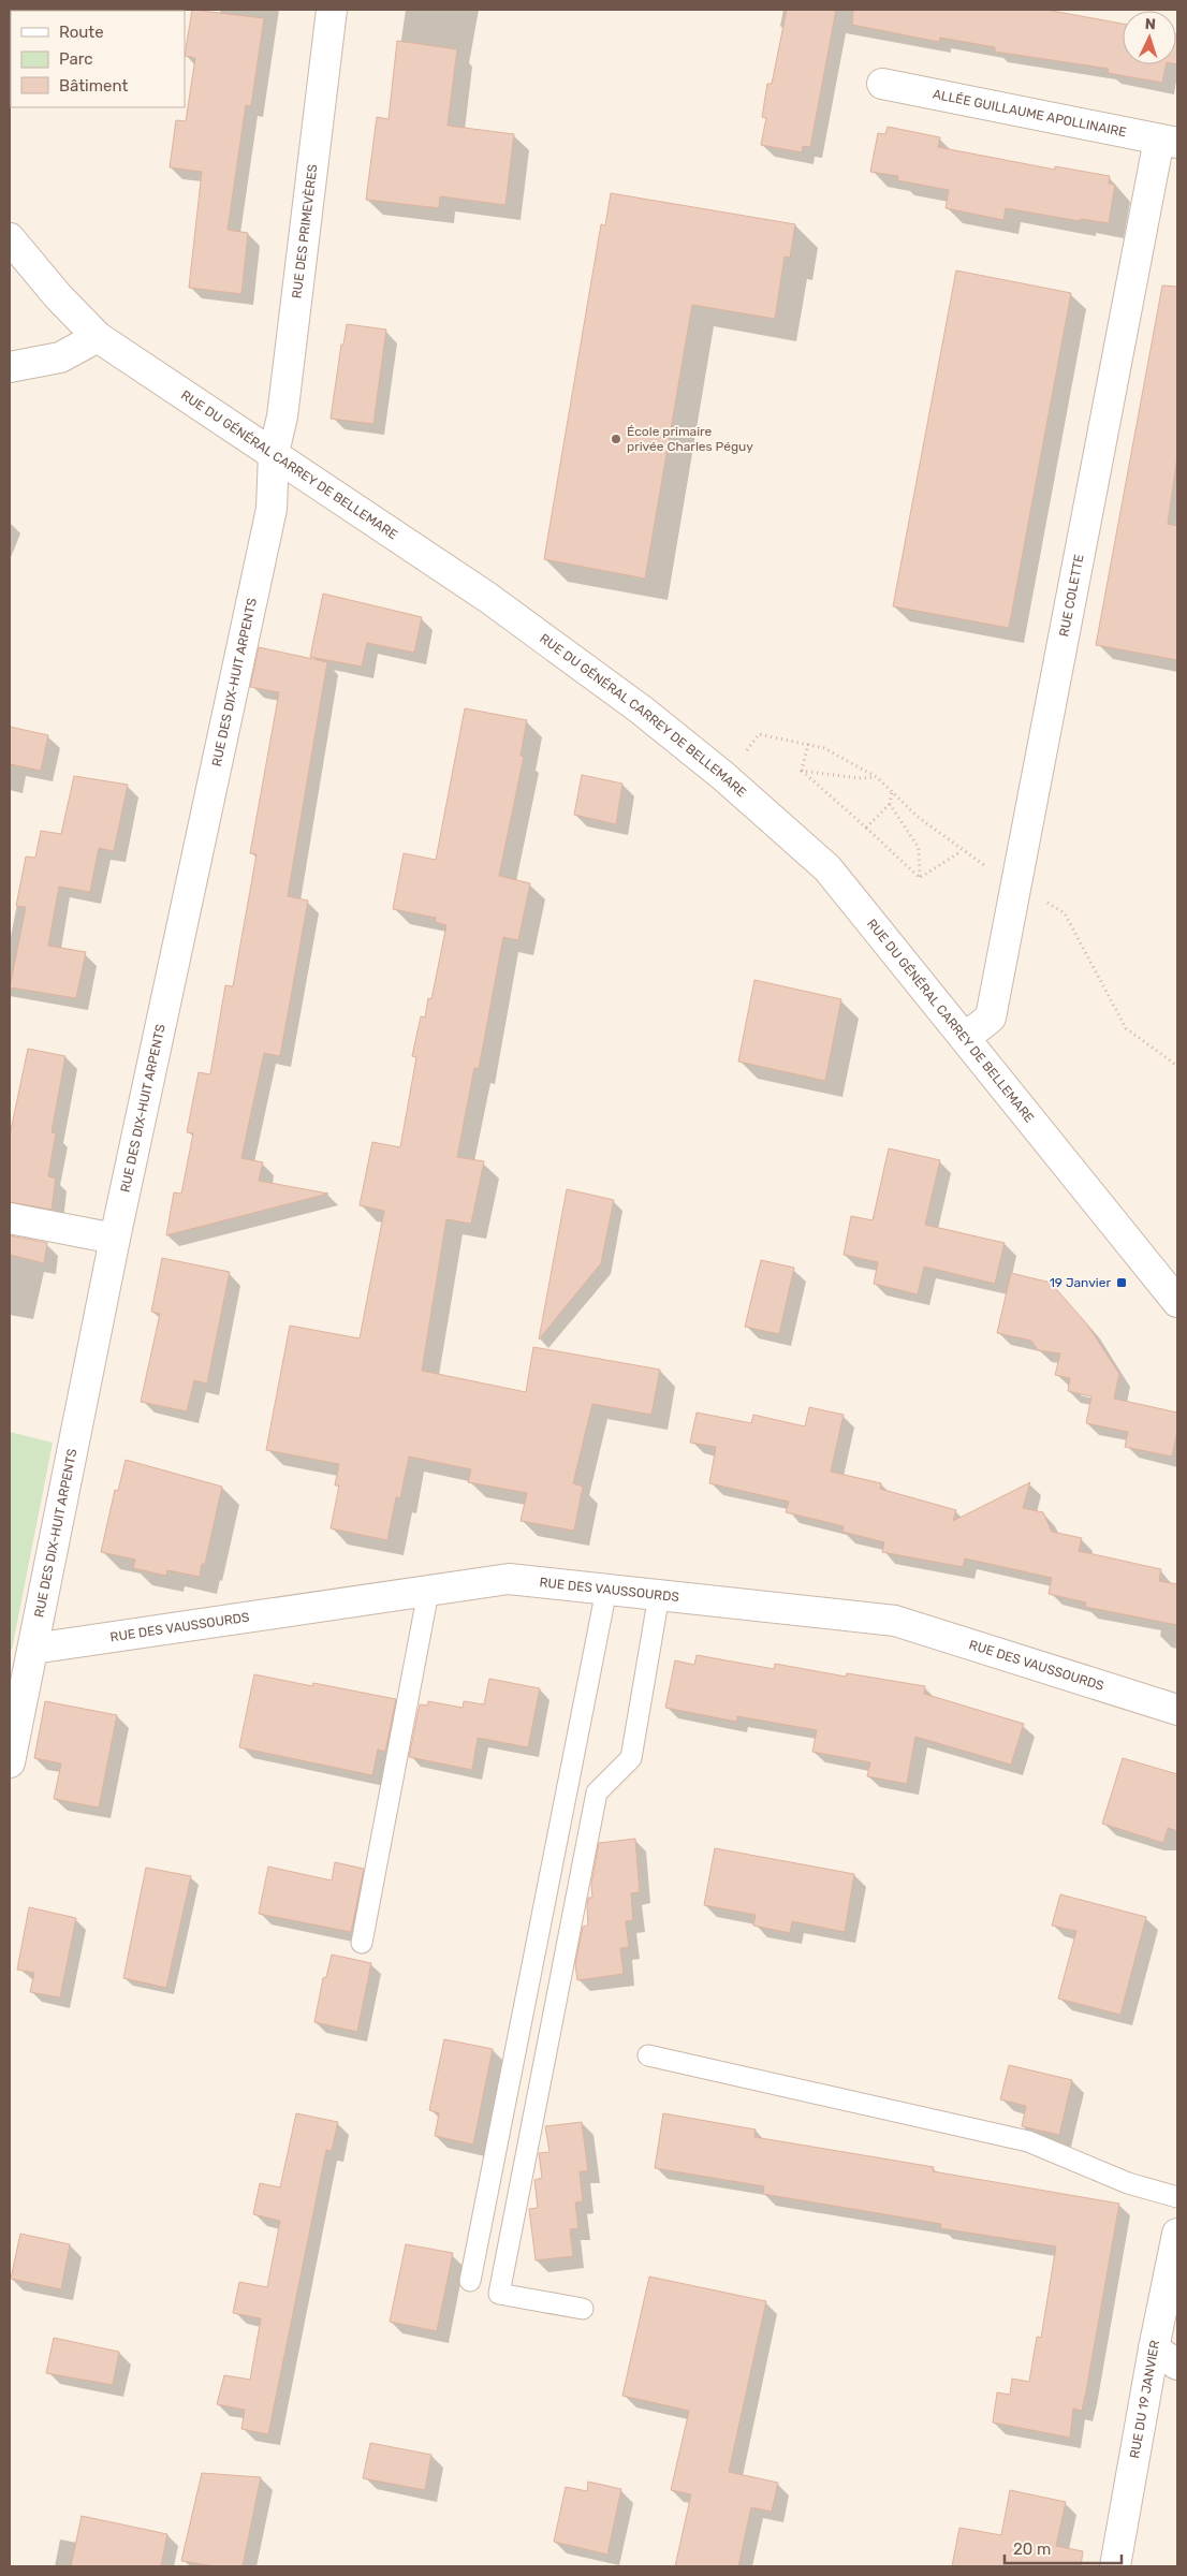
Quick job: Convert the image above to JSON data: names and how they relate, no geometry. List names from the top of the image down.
{
  "streets": {
    "street": [
      "ALLÉE GUILLAUME APOLLINAIRE",
      "RUE DES PRIMEVÈRES",
      "RUE DU GÉNÉRAL CARREY DE BELLEMARE",
      "RUE COLETTE",
      "RUE DES DIX-HUIT ARPENTS",
      "RUE DES VAUSSOURDS",
      "RUE DU 19 JANVIER"
    ]
  },
  "crossings": [
    ["ALLÉE GUILLAUME APOLLINAIRE", "RUE COLETTE"],
    ["RUE DES PRIMEVÈRES", "RUE DU GÉNÉRAL CARREY DE BELLEMARE"],
    ["RUE DES PRIMEVÈRES", "RUE DES DIX-HUIT ARPENTS"],
    ["RUE DU GÉNÉRAL CARREY DE BELLEMARE", "RUE COLETTE"],
    ["RUE DU GÉNÉRAL CARREY DE BELLEMARE", "RUE DES DIX-HUIT ARPENTS"],
    ["RUE DES DIX-HUIT ARPENTS", "RUE DES VAUSSOURDS"]
  ],
  "places": {
    "other": ["École primaire privée Charles Péguy"],
    "transit": ["19 Janvier"]
  },
  "legend": ["Route", "Parc", "Bâtiment"],
  "scale_bar": "20 m",
  "north": "top"
}
